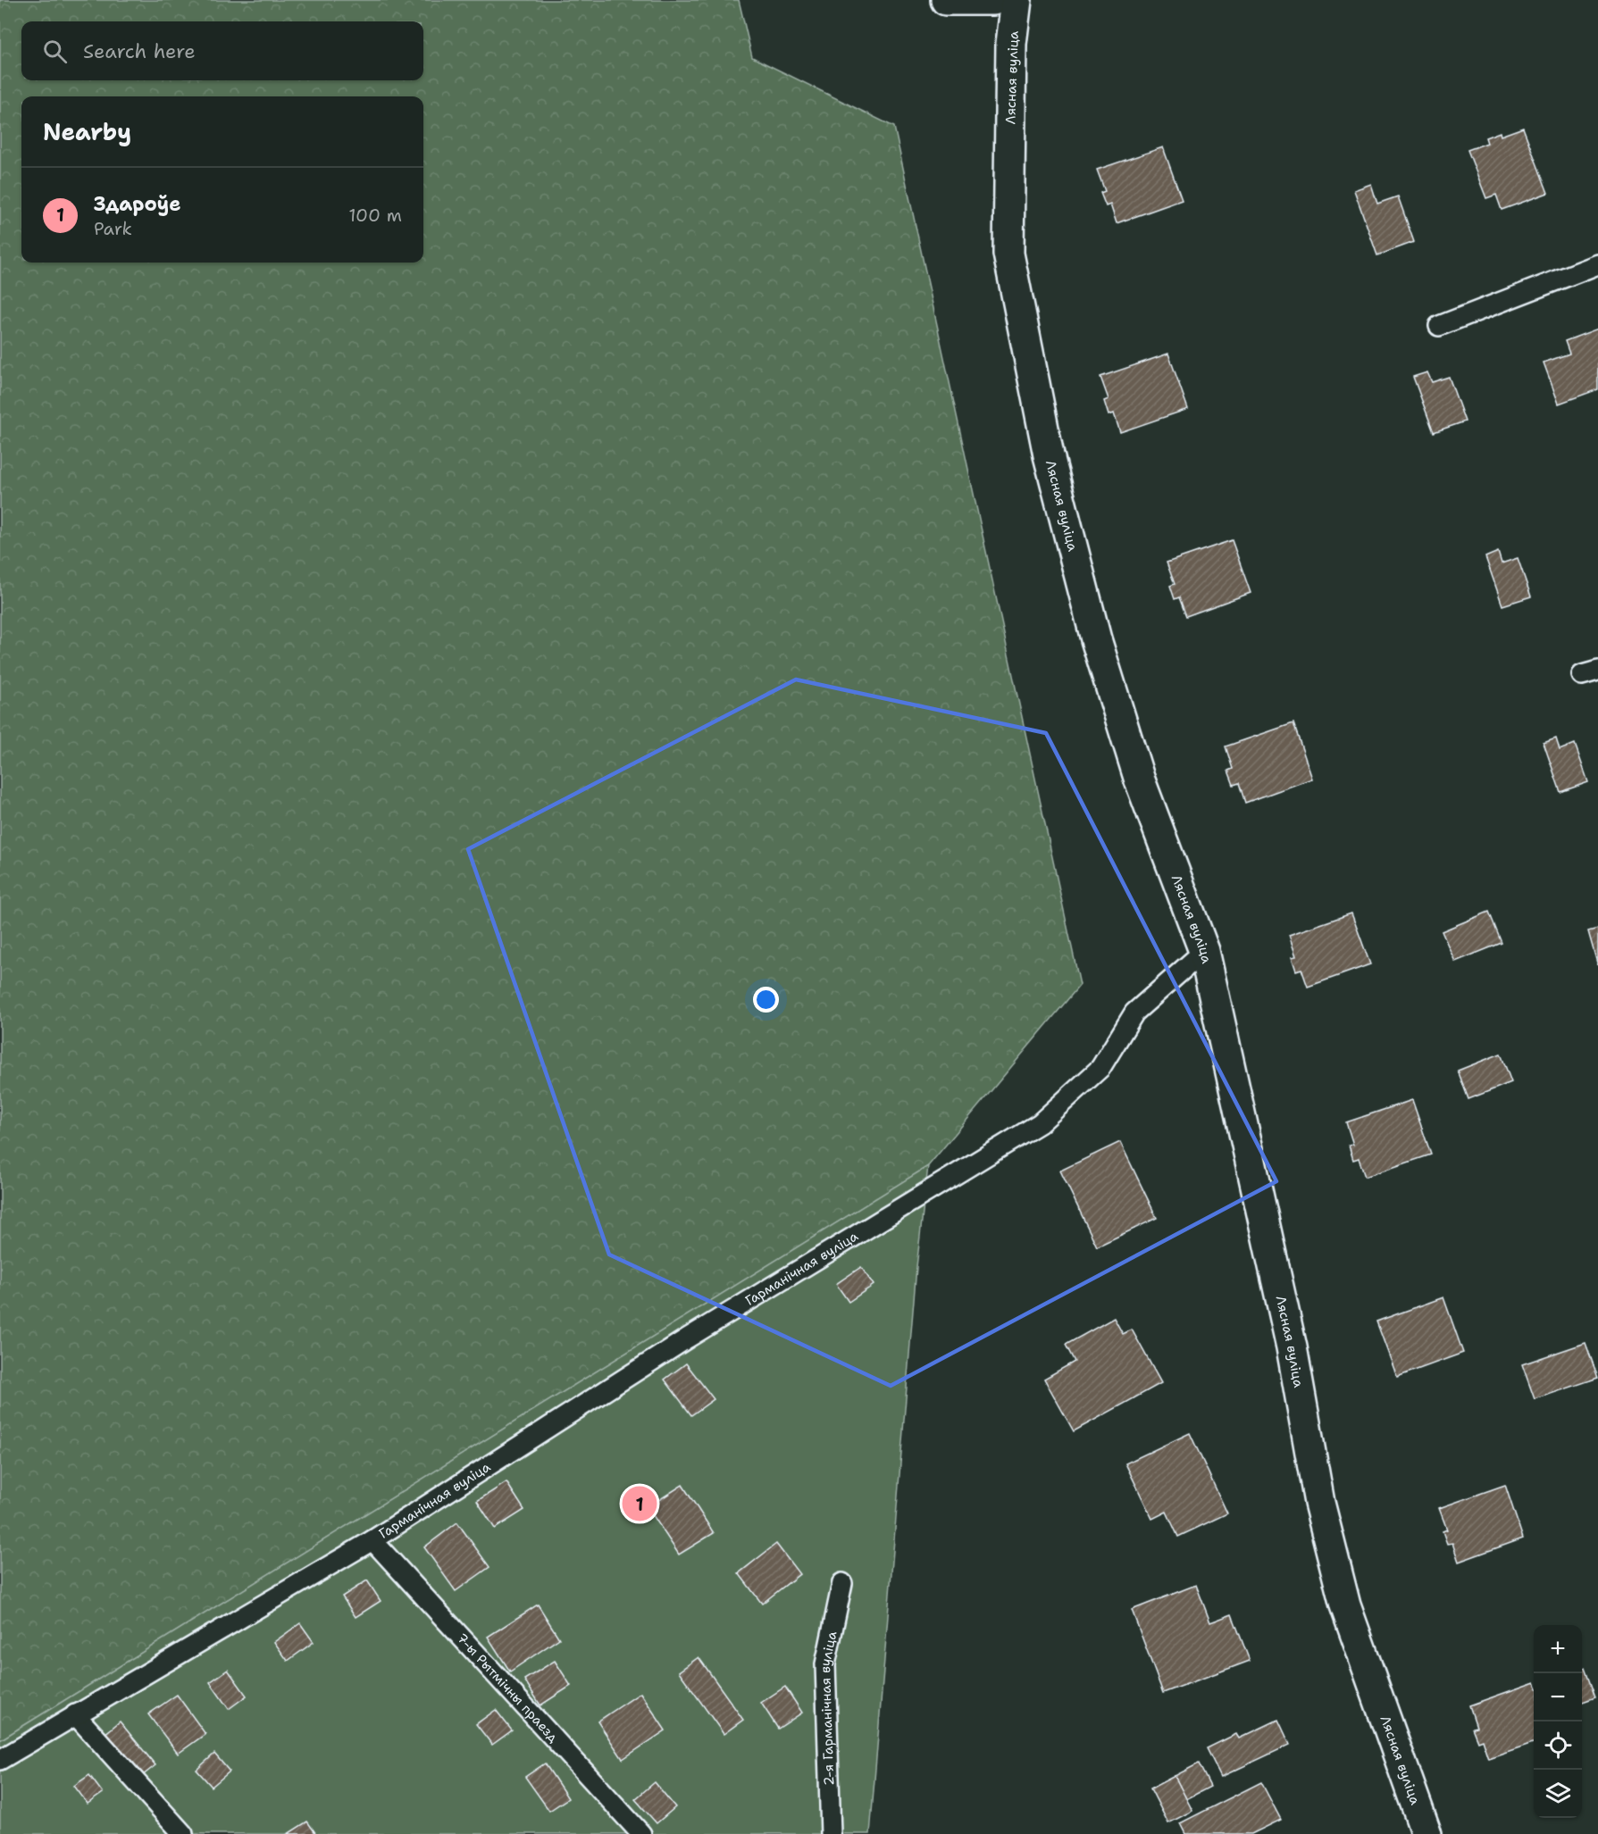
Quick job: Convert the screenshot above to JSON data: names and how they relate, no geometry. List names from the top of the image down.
{
  "streets": {
    "street": ["Лясная вуліца"],
    "lane": ["Гарманічная вуліца", "7-ы Рытмічны праезд", "2-я Гарманічная вуліца"]
  },
  "crossings": [
    ["Лясная вуліца", "Гарманічная вуліца"],
    ["Гарманічная вуліца", "7-ы Рытмічны праезд"]
  ],
  "page": {
    "search": "Search here",
    "heading": "Nearby",
    "list": [
      {
        "mark": "1",
        "name": "Здароўе",
        "note": "Park",
        "value": "100 m"
      }
    ],
    "pins": "1",
    "map_buttons": ["+", "−"]
  }
}
